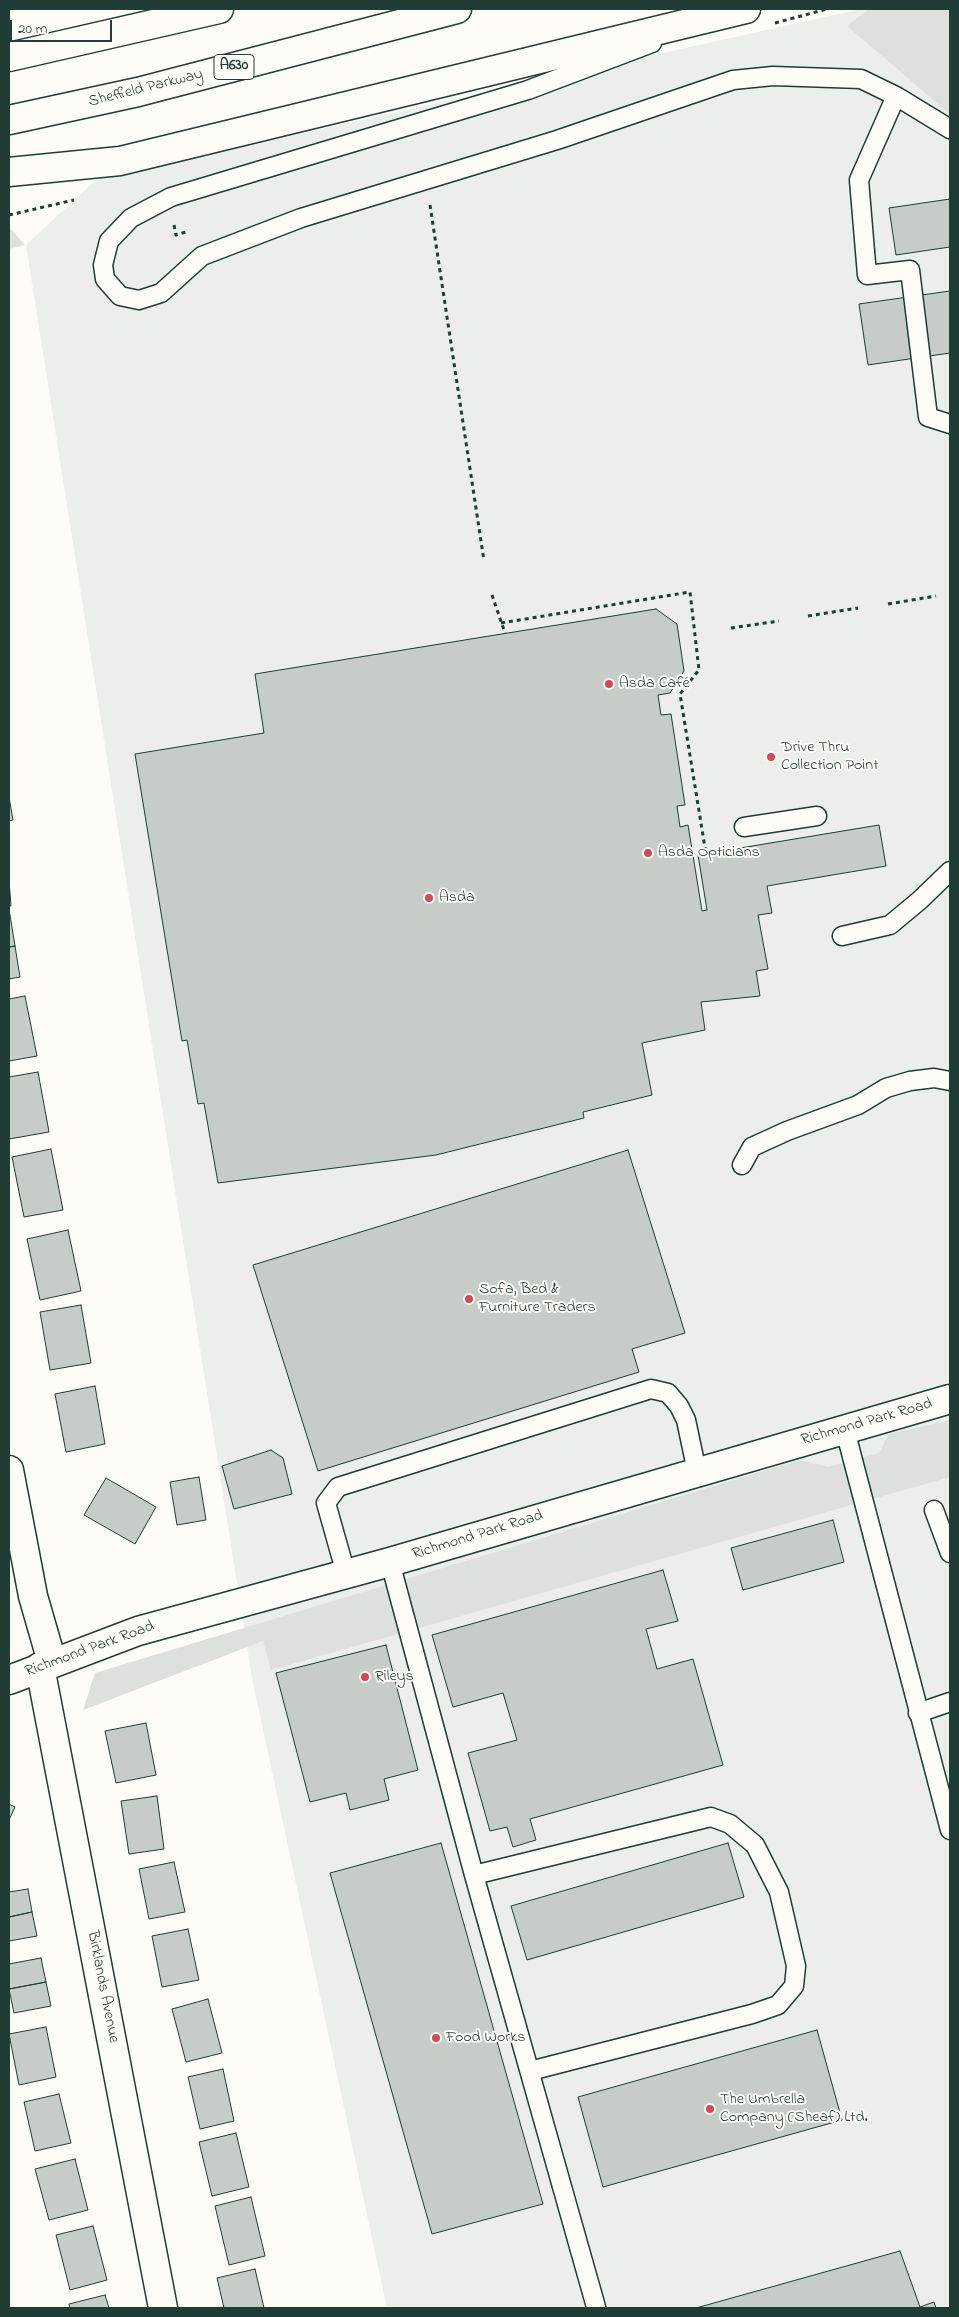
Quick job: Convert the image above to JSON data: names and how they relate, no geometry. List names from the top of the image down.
{
  "streets": {
    "main road": [
      "A630",
      "Sheffield Parkway",
      "Richmond Park Road",
      "Birklands Avenue"
    ]
  },
  "crossings": [
    ["Richmond Park Road", "Birklands Avenue"]
  ],
  "places": [
    "Asda Café",
    "Drive Thru Collection Point",
    "Asda Opticians",
    "Asda",
    "Sofa, Bed & Furniture Traders",
    "Rileys",
    "Food Works",
    "The Umbrella Company (Sheaf) Ltd."
  ],
  "scale_bar": "20 m"
}
